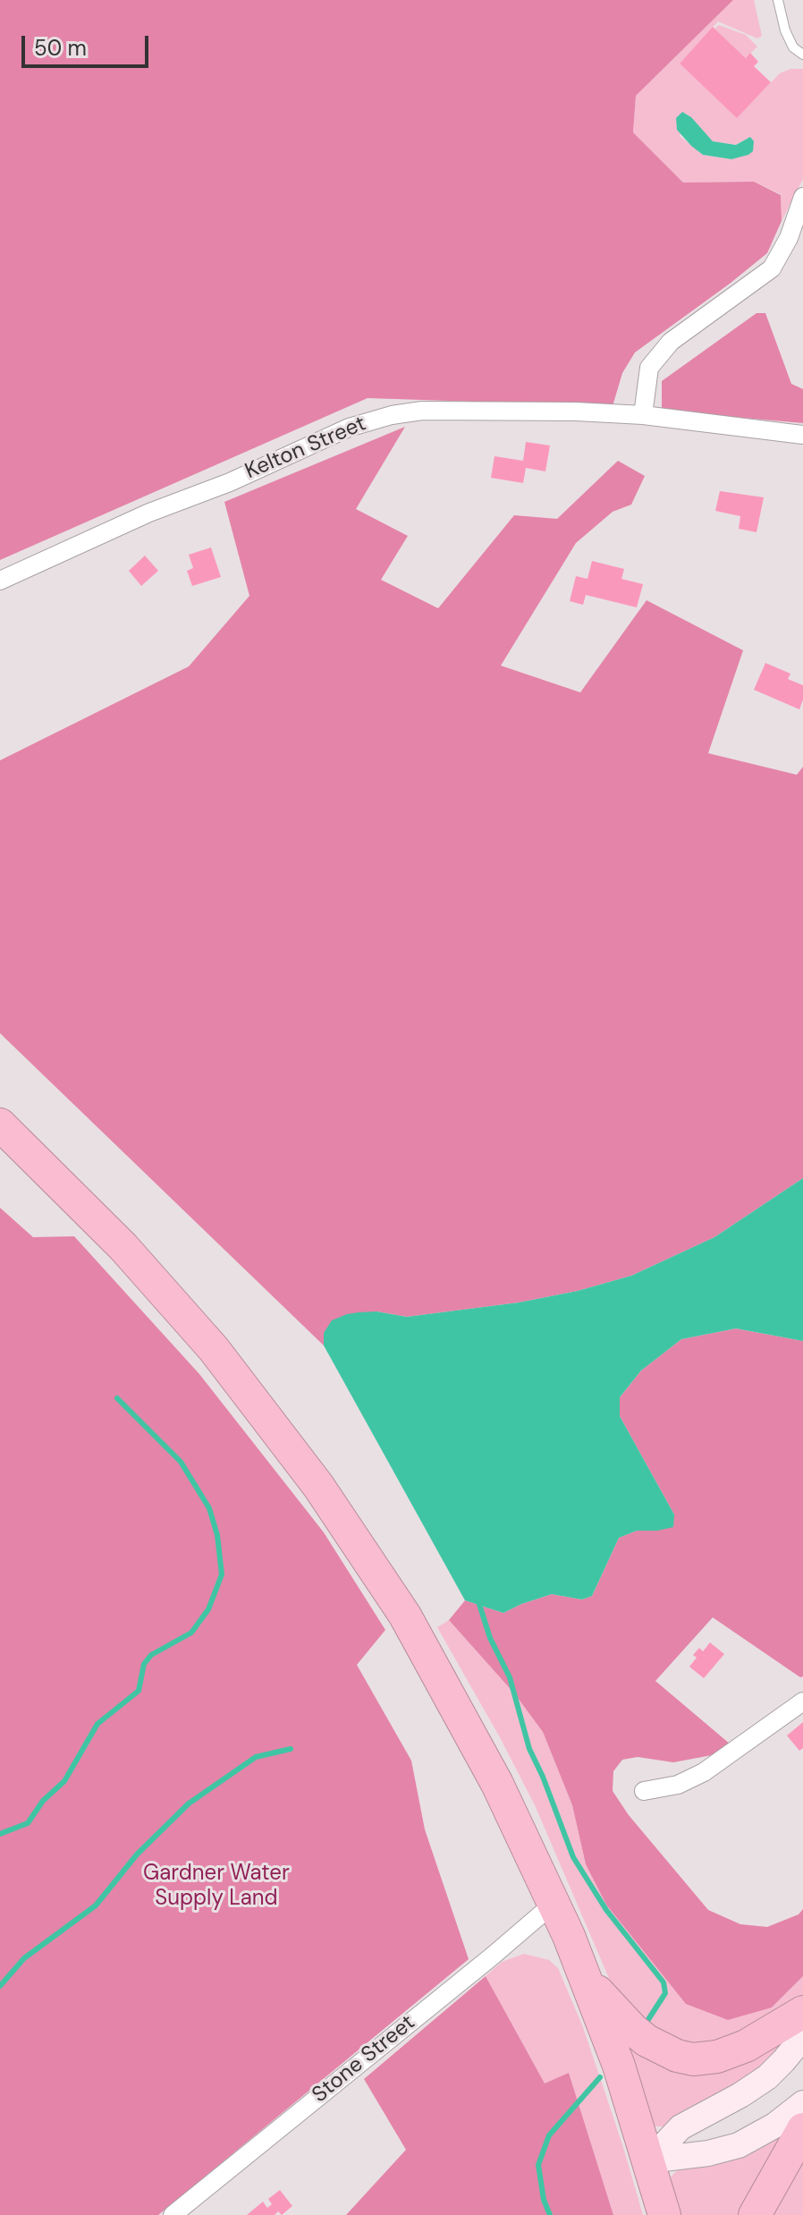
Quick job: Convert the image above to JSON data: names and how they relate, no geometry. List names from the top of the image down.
{
  "streets": {
    "street": ["Kelton Street", "Stone Street"]
  },
  "parks": ["Gardner Water Supply Land"],
  "scale_bar": "50 m"
}
